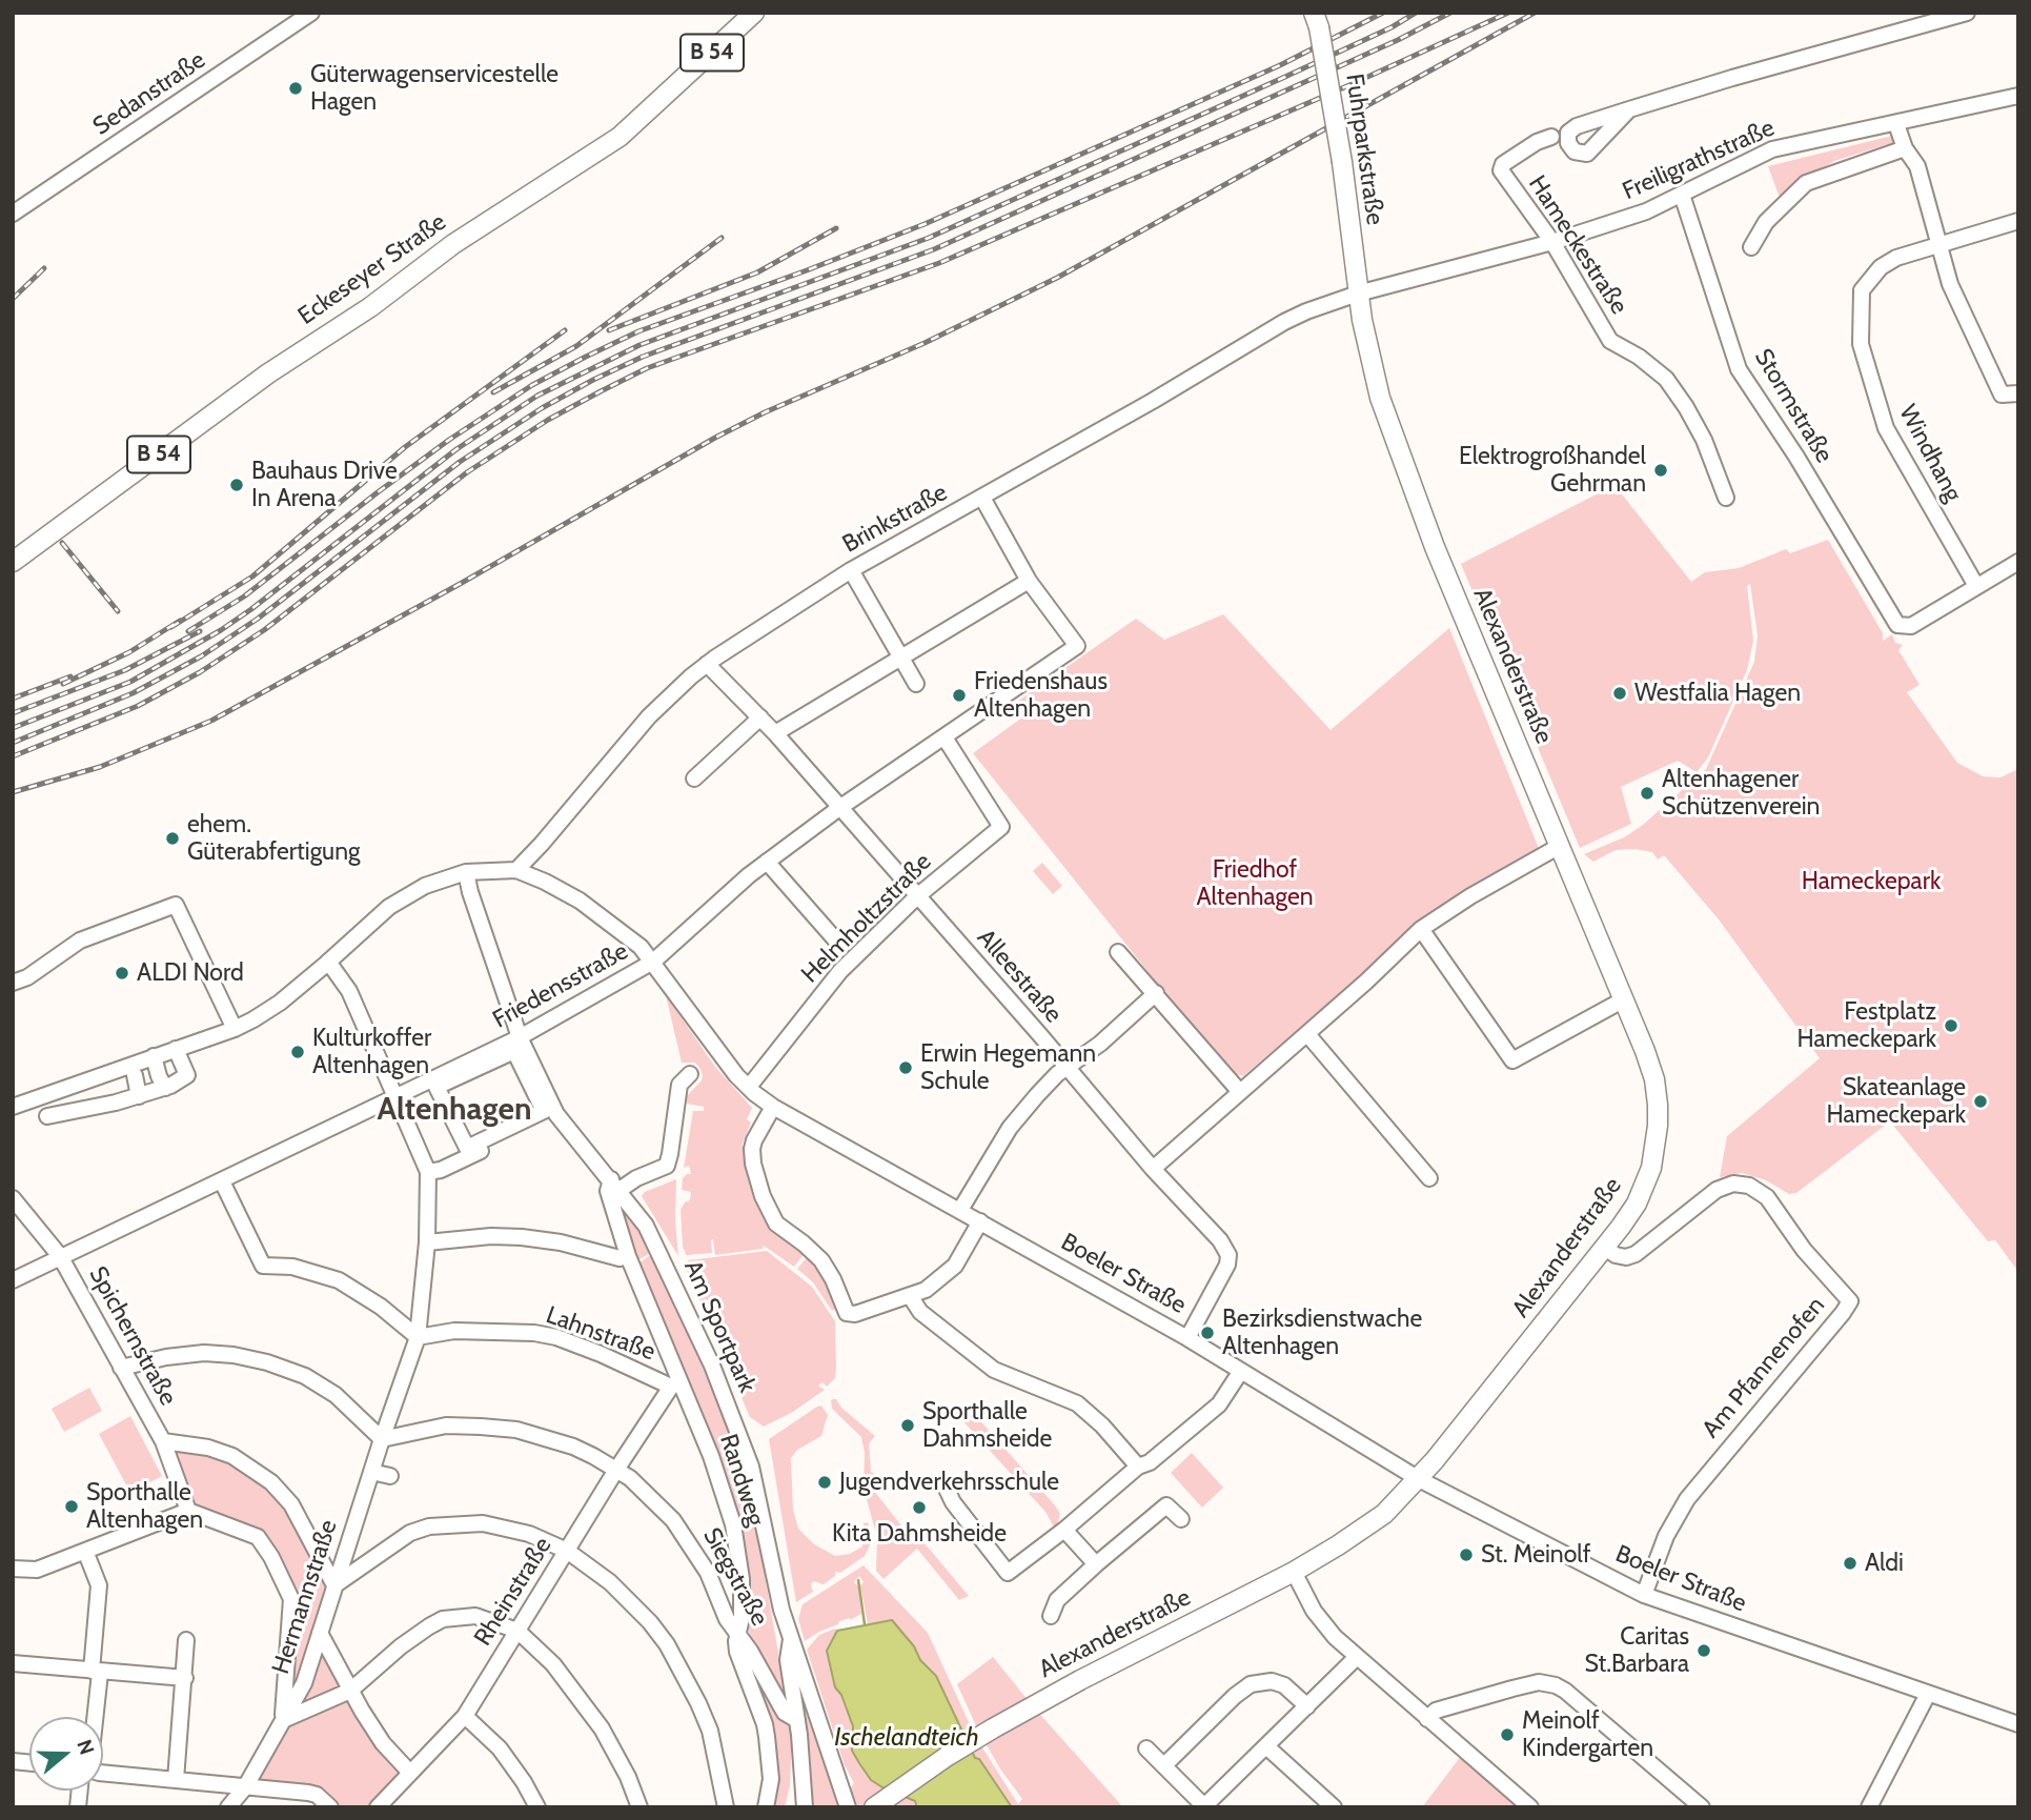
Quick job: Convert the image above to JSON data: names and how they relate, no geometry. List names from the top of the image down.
{
  "streets": {
    "main road": [
      "B 54",
      "Fuhrparkstraße",
      "Eckeseyer Straße",
      "Alexanderstraße"
    ],
    "street": [
      "Sedanstraße",
      "Freiligrathstraße",
      "Hameckestraße",
      "Stormstraße",
      "Windhang",
      "Brinkstraße",
      "Helmholtzstraße",
      "Alleestraße",
      "Friedensstraße",
      "Boeler Straße",
      "Am Sportpark",
      "Lahnstraße",
      "Spichernstraße",
      "Am Pfannenofen",
      "Randweg",
      "Siegstraße",
      "Rheinstraße",
      "Hermannstraße"
    ]
  },
  "crossings": [
    ["Fuhrparkstraße", "Freiligrathstraße"],
    ["Fuhrparkstraße", "Brinkstraße"],
    ["Fuhrparkstraße", "Alexanderstraße"],
    ["Freiligrathstraße", "Hameckestraße"],
    ["Freiligrathstraße", "Stormstraße"],
    ["Freiligrathstraße", "Brinkstraße"],
    ["Freiligrathstraße", "Alexanderstraße"],
    ["Stormstraße", "Windhang"],
    ["Brinkstraße", "Alexanderstraße"],
    ["Brinkstraße", "Alleestraße"],
    ["Brinkstraße", "Boeler Straße"],
    ["Alexanderstraße", "Boeler Straße"],
    ["Alexanderstraße", "Am Pfannenofen"],
    ["Helmholtzstraße", "Alleestraße"],
    ["Helmholtzstraße", "Friedensstraße"],
    ["Helmholtzstraße", "Boeler Straße"],
    ["Alleestraße", "Friedensstraße"],
    ["Alleestraße", "Boeler Straße"],
    ["Friedensstraße", "Boeler Straße"],
    ["Friedensstraße", "Am Sportpark"],
    ["Friedensstraße", "Spichernstraße"],
    ["Friedensstraße", "Hermannstraße"],
    ["Boeler Straße", "Am Pfannenofen"],
    ["Am Sportpark", "Randweg"],
    ["Am Sportpark", "Siegstraße"],
    ["Lahnstraße", "Randweg"],
    ["Lahnstraße", "Rheinstraße"],
    ["Lahnstraße", "Hermannstraße"],
    ["Randweg", "Siegstraße"],
    ["Randweg", "Rheinstraße"],
    ["Siegstraße", "Rheinstraße"],
    ["Siegstraße", "Hermannstraße"]
  ],
  "districts": ["Altenhagen"],
  "water": ["Ischelandteich"],
  "parks": ["Friedhof Altenhagen", "Hameckepark"],
  "places": [
    "Güterwagenservicestelle Hagen",
    "Elektrogroßhandel Gehrman",
    "Bauhaus Drive In Arena",
    "Westfalia Hagen",
    "Friedenshaus Altenhagen",
    "Altenhagener Schützenverein",
    "ehem. Güterabfertigung",
    "ALDI Nord",
    "Festplatz Hameckepark",
    "Kulturkoffer Altenhagen",
    "Erwin Hegemann Schule",
    "Skateanlage Hameckepark",
    "Bezirksdienstwache Altenhagen",
    "Sporthalle Dahmsheide",
    "Jugendverkehrsschule",
    "Sporthalle Altenhagen",
    "Kita Dahmsheide",
    "St. Meinolf",
    "Aldi",
    "Caritas St.Barbara",
    "Meinolf Kindergarten"
  ],
  "north": "right"
}
